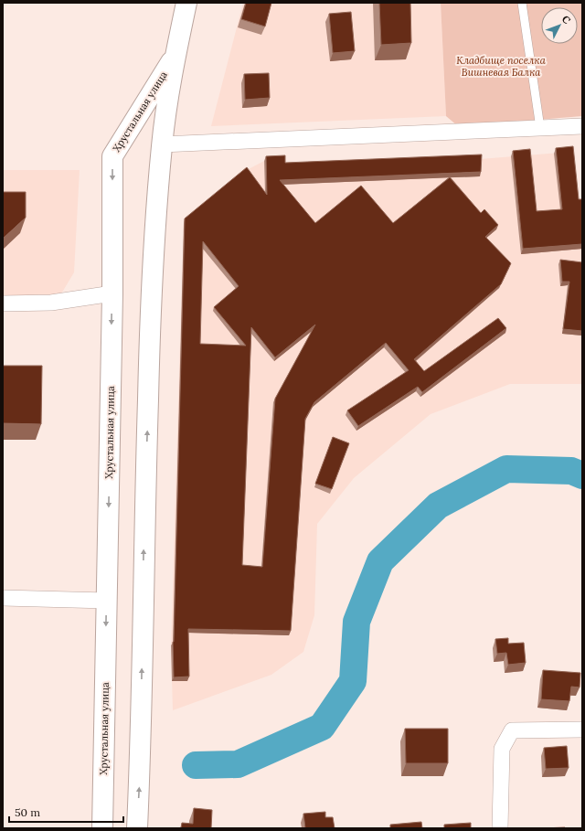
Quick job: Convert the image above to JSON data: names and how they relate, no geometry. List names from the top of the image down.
{
  "streets": {
    "street": ["Хрустальная улица"]
  },
  "parks": ["Кладбище поселка Вишневая Балка"],
  "scale_bar": "50 m",
  "north": "top right"
}
